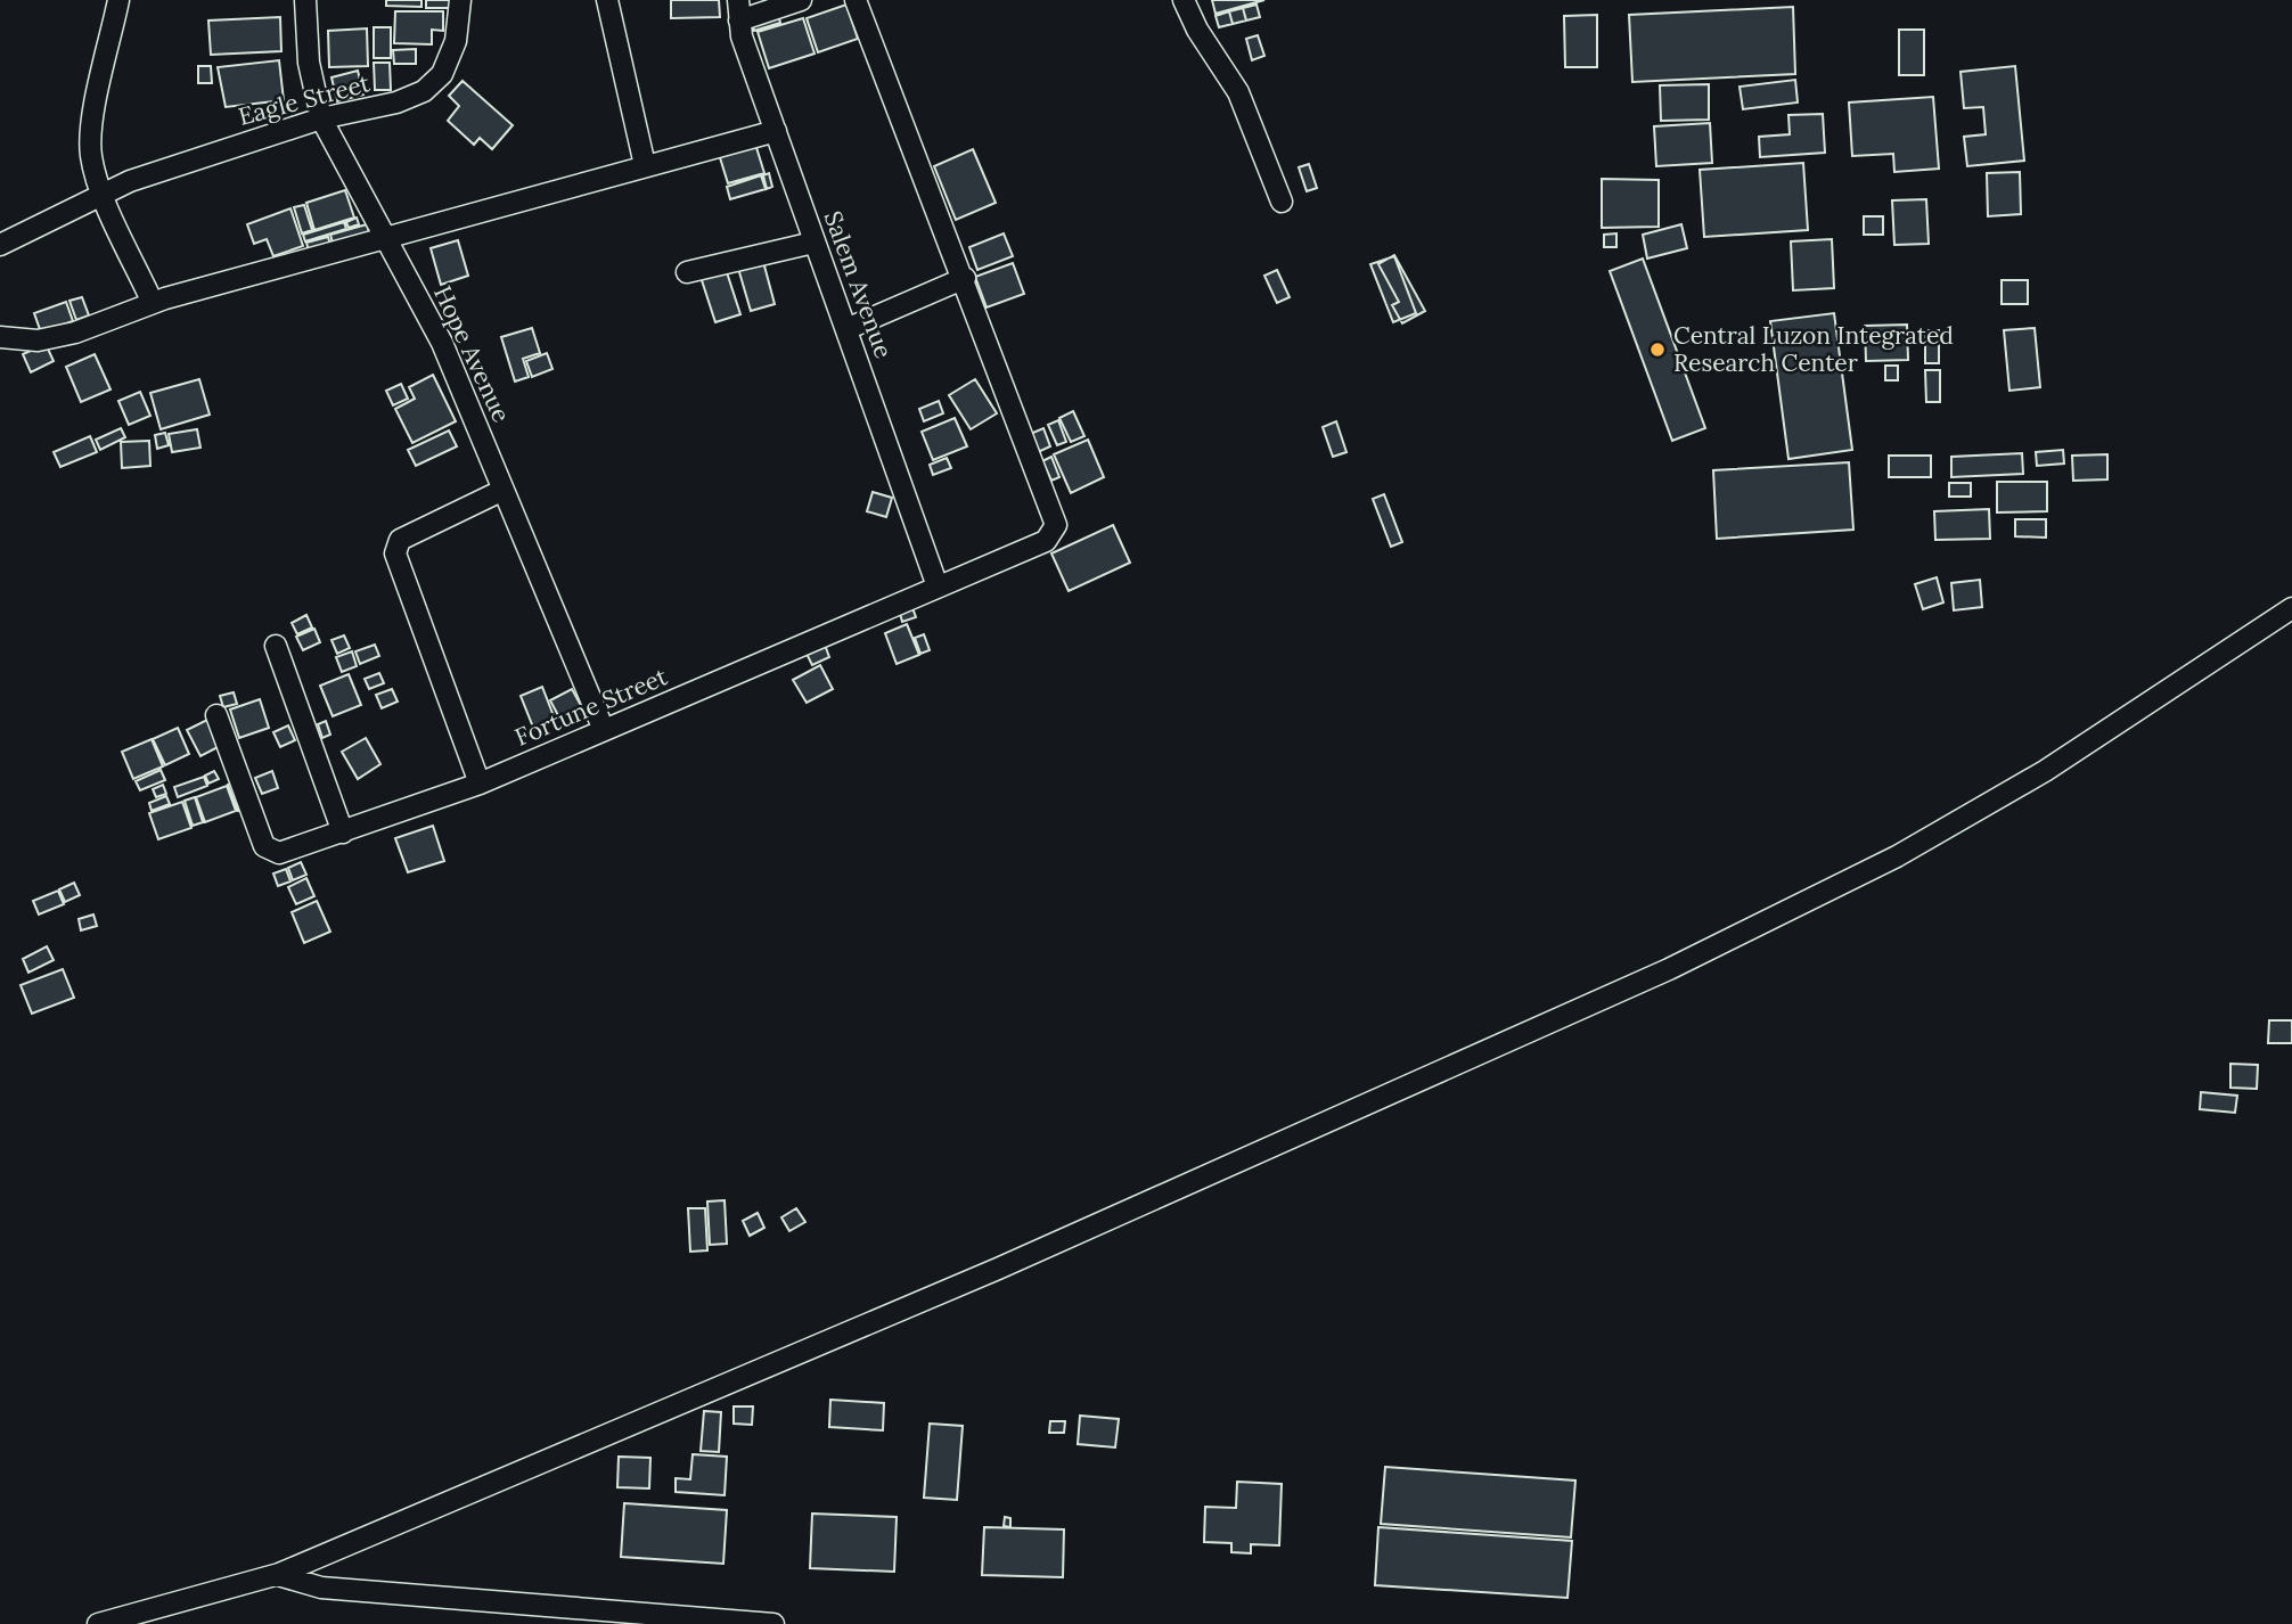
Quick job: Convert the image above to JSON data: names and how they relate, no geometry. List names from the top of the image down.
{
  "streets": {
    "street": [
      "Eagle Street",
      "Salem Avenue",
      "Hope Avenue",
      "Fortune Street"
    ]
  },
  "crossings": [
    ["Eagle Street", "Hope Avenue"],
    ["Salem Avenue", "Fortune Street"],
    ["Hope Avenue", "Fortune Street"]
  ],
  "places": ["Central Luzon Integrated Research Center"]
}
